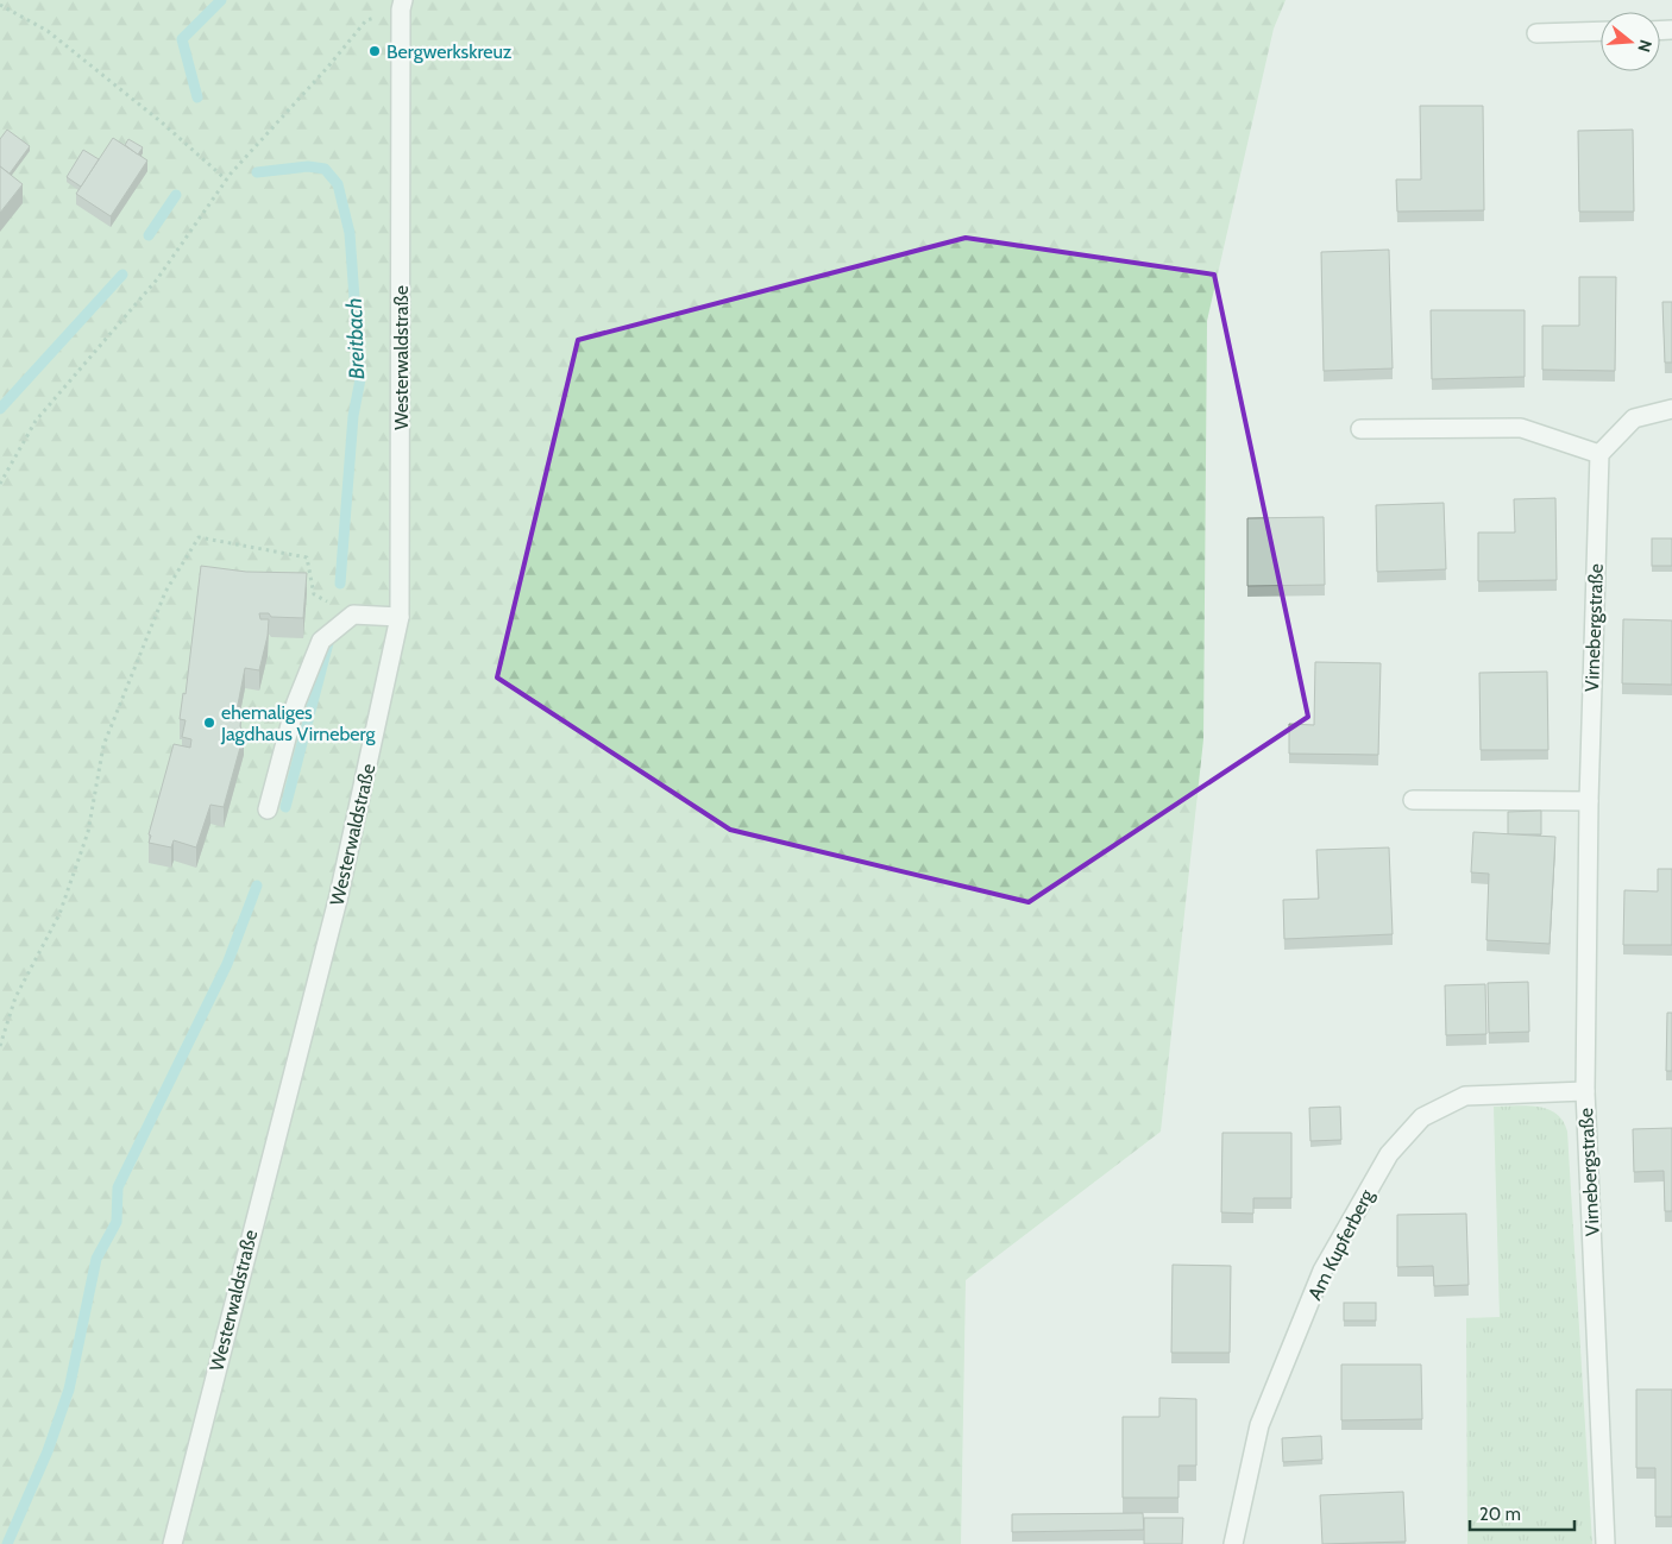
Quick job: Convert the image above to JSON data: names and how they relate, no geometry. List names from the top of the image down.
{
  "streets": {
    "street": ["Westerwaldstraße", "Virnebergstraße", "Am Kupferberg"]
  },
  "crossings": [
    ["Virnebergstraße", "Am Kupferberg"]
  ],
  "water": ["Breitbach"],
  "places": ["Bergwerkskreuz", "ehemaliges Jagdhaus Virneberg"],
  "scale_bar": "20 m",
  "north": "right"
}
